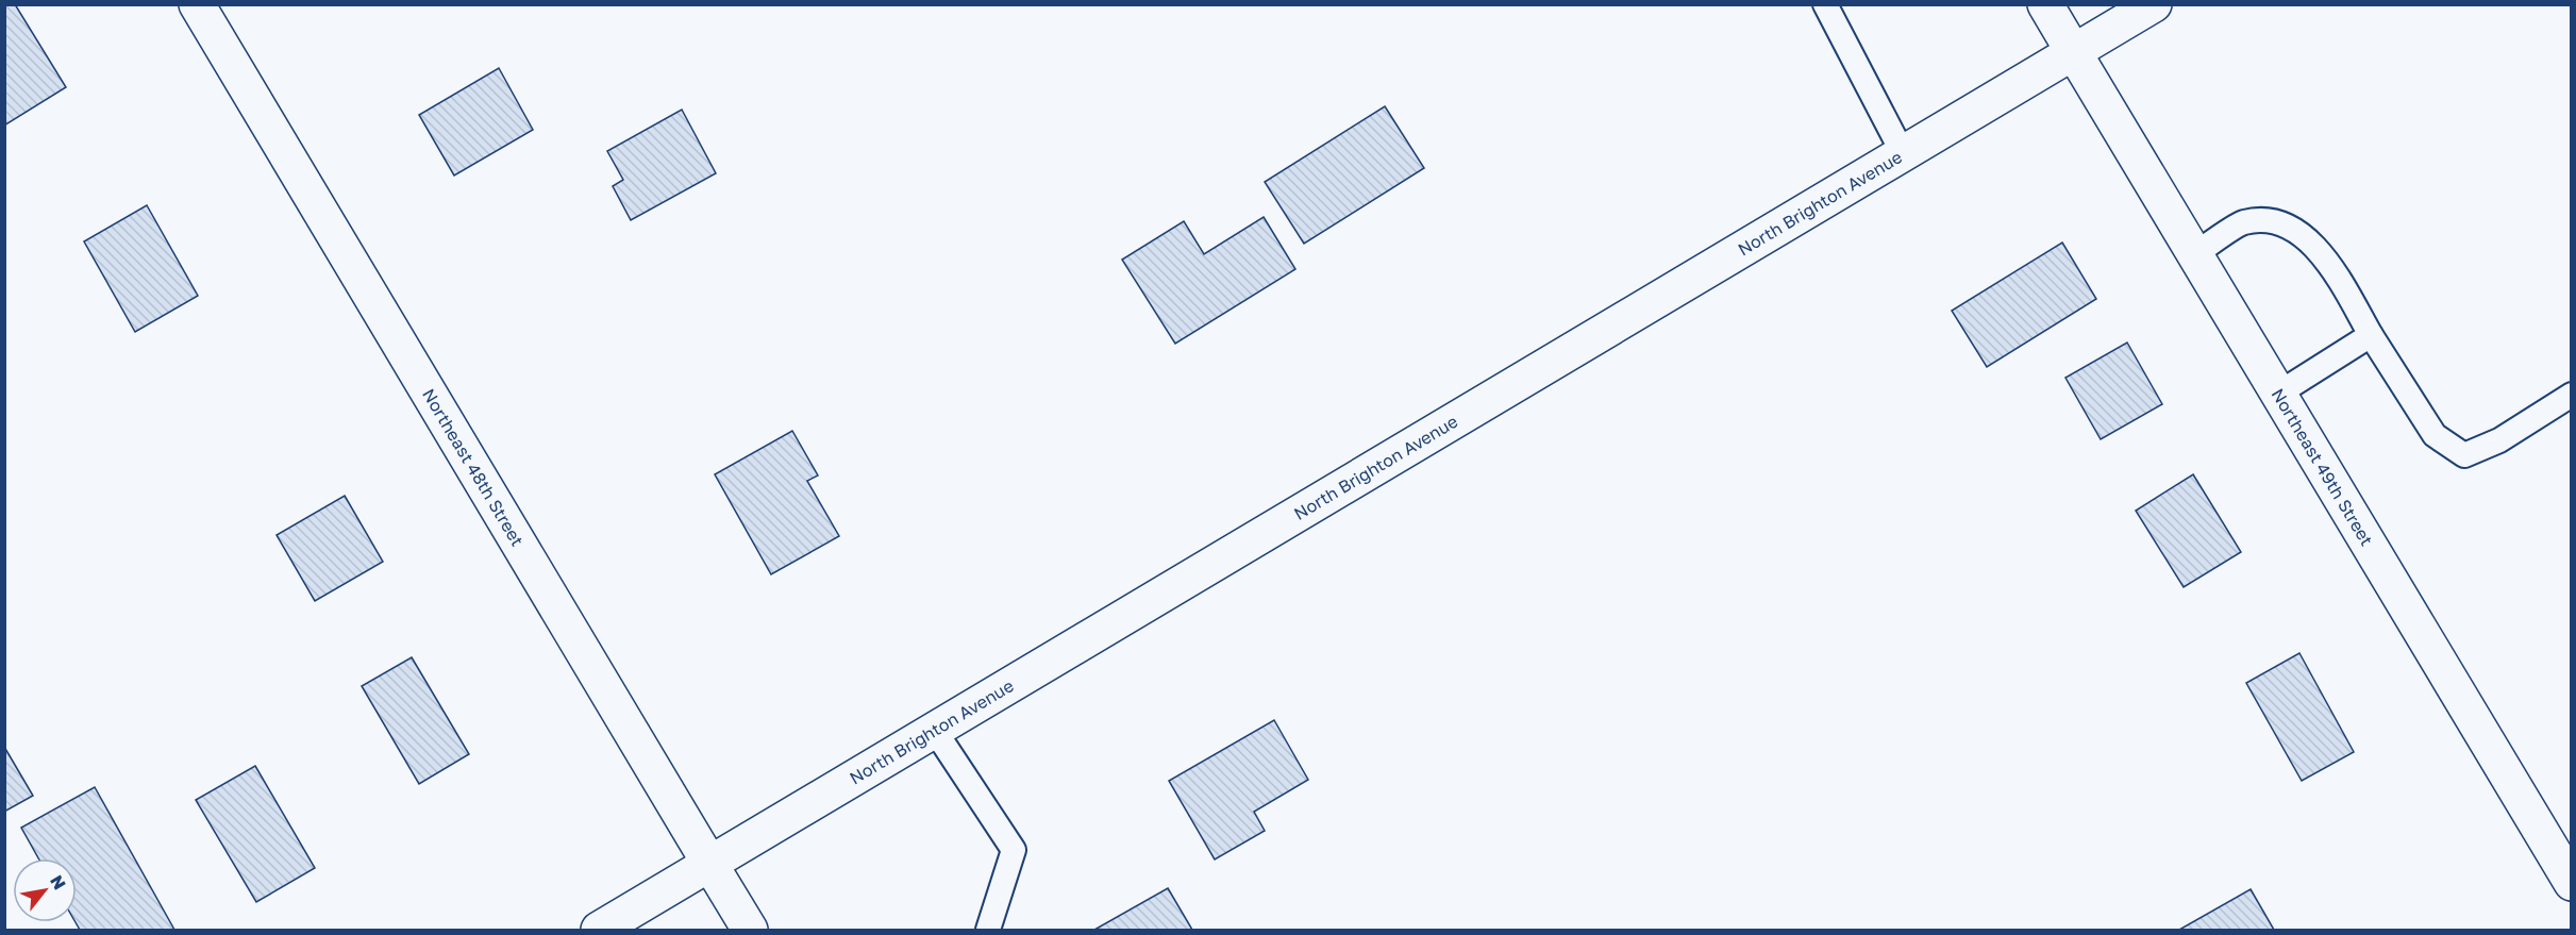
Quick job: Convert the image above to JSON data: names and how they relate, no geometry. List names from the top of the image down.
{
  "streets": {
    "main road": ["North Brighton Avenue", "Northeast 49th Street", "Northeast 48th Street"]
  },
  "crossings": [
    ["North Brighton Avenue", "Northeast 49th Street"],
    ["North Brighton Avenue", "Northeast 48th Street"]
  ],
  "north": "top right"
}
